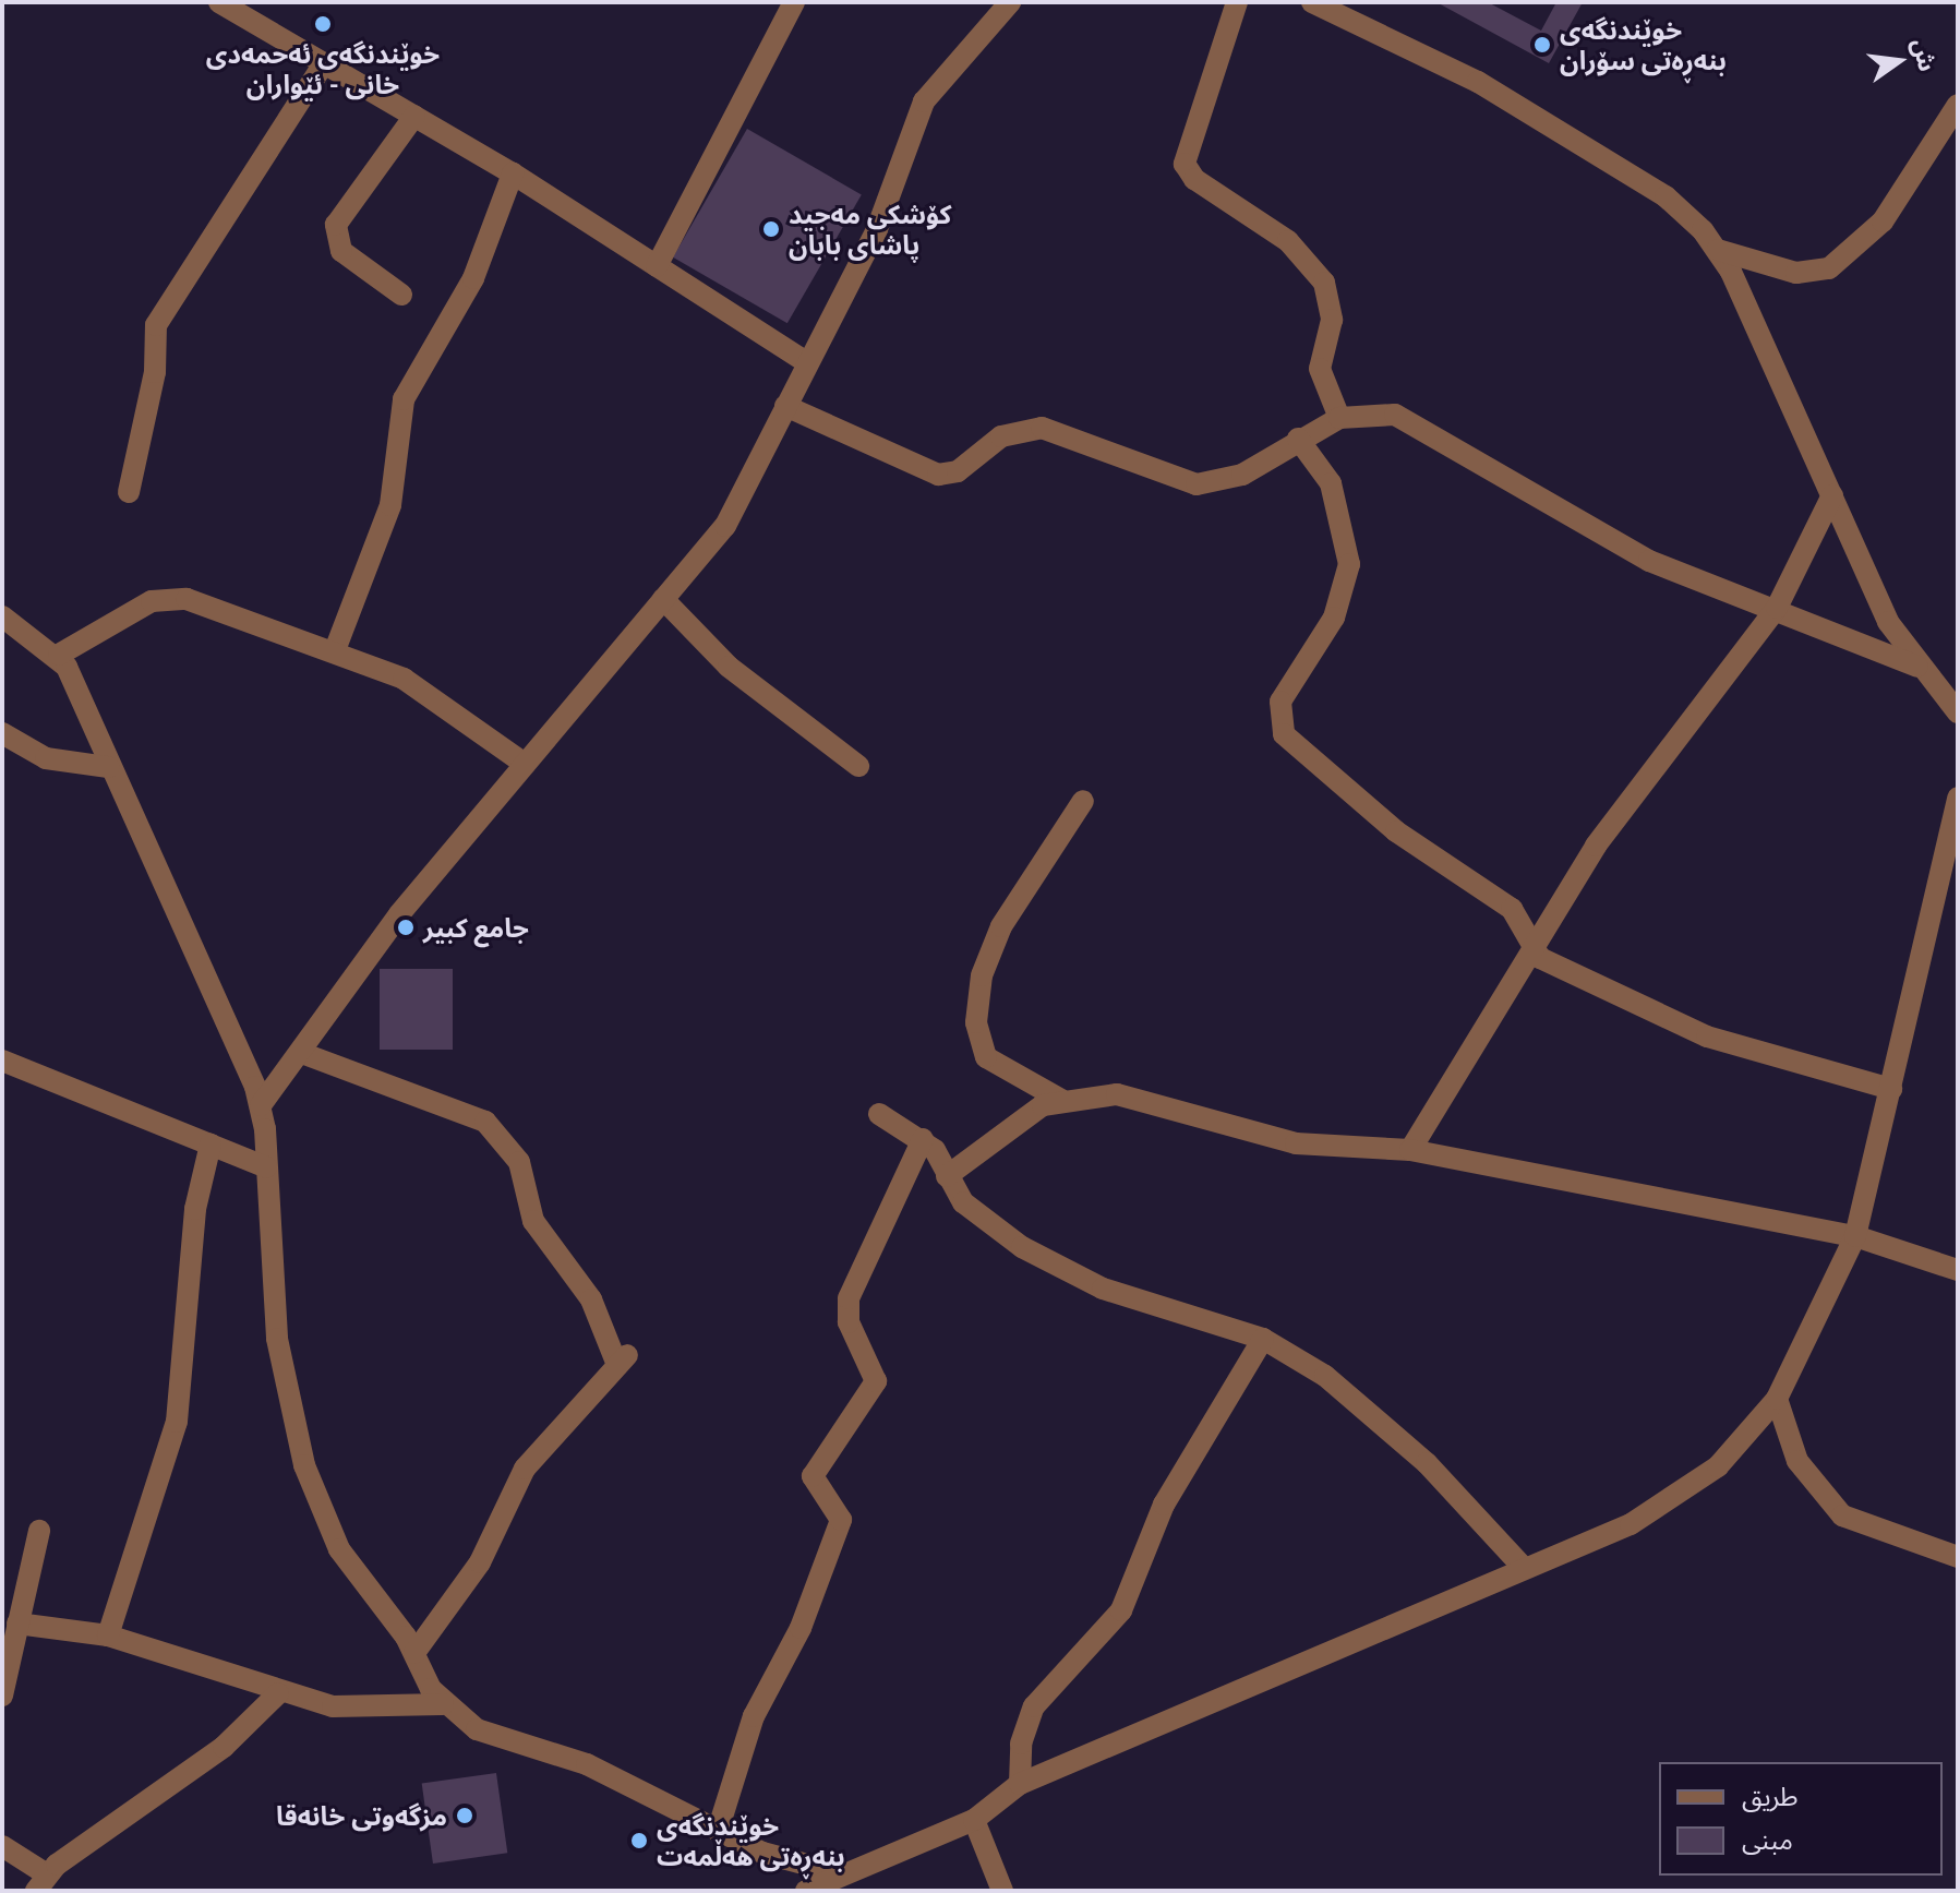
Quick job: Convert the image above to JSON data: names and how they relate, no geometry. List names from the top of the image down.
{
  "places": [
    "خوێندنگەی ئەحمەدی خانی - ئێواران",
    "خوێندنگەی بنەڕەتی سۆران",
    "کۆشکی مەجید پاشای بابان",
    "جامع كبير",
    "مزگەوتی خانەقا",
    "خوێندنگەی بنەڕەتی هەڵمەت"
  ],
  "legend": ["طريق", "مبنى"],
  "north": "right"
}
